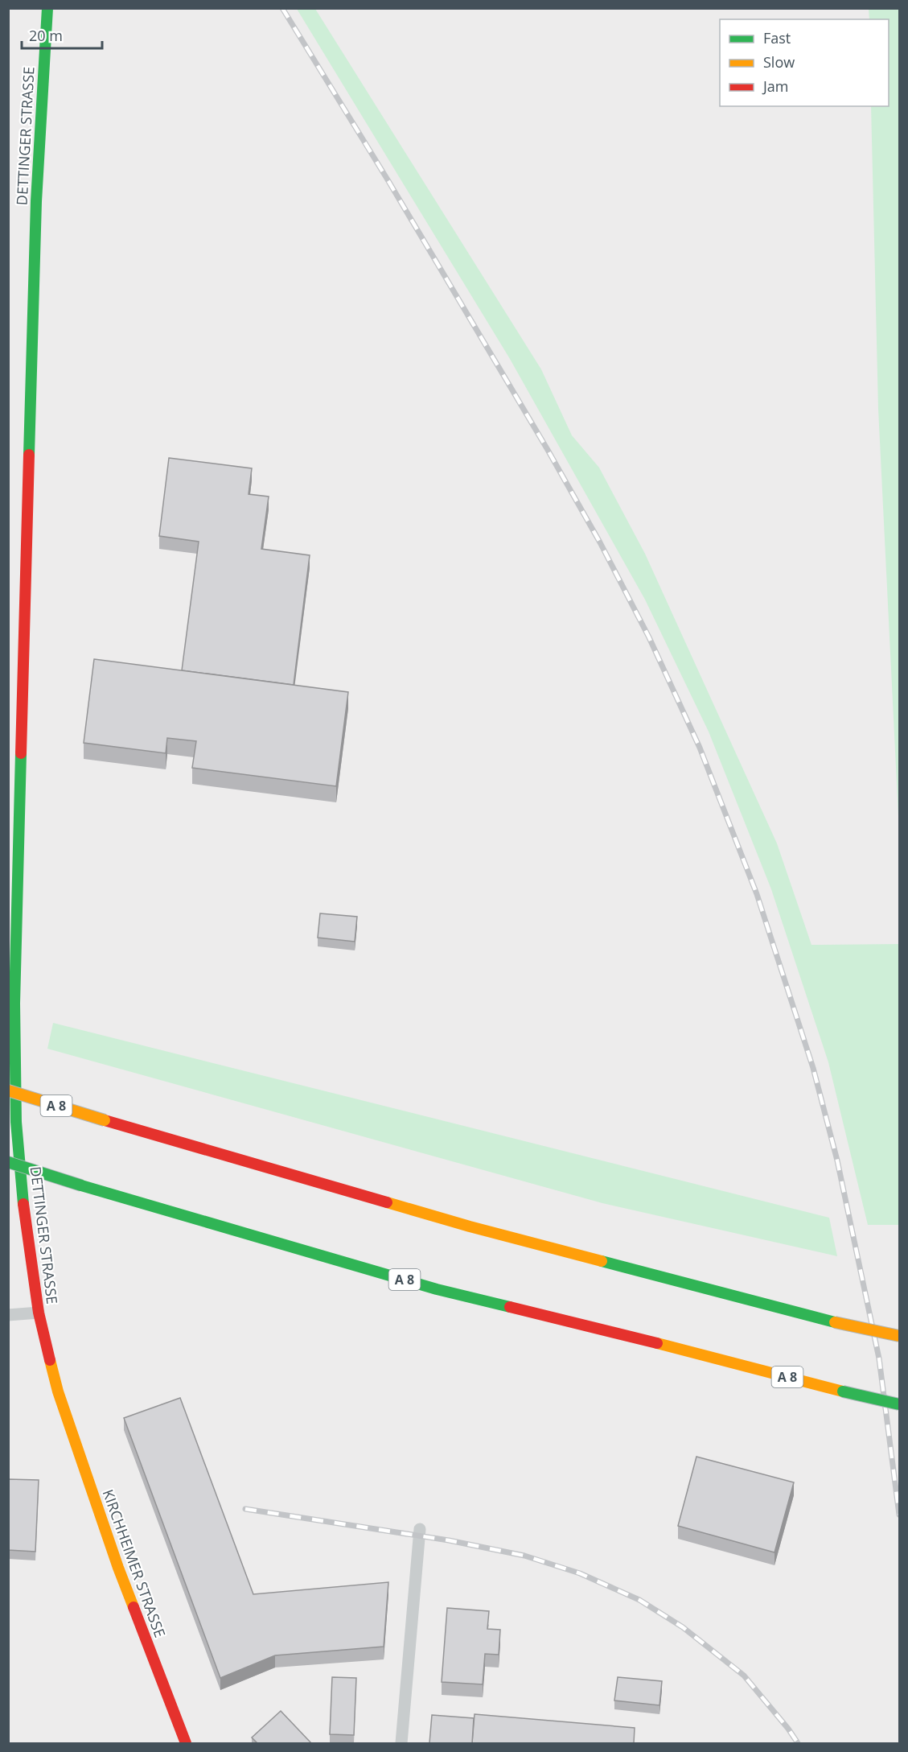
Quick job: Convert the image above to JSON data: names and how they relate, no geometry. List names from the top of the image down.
{
  "streets": {
    "main road": ["DETTINGER STRASSE", "A 8", "KIRCHHEIMER STRASSE"]
  },
  "crossings": [
    ["DETTINGER STRASSE", "KIRCHHEIMER STRASSE"]
  ],
  "legend": ["Fast", "Slow", "Jam"],
  "scale_bar": "20 m"
}
